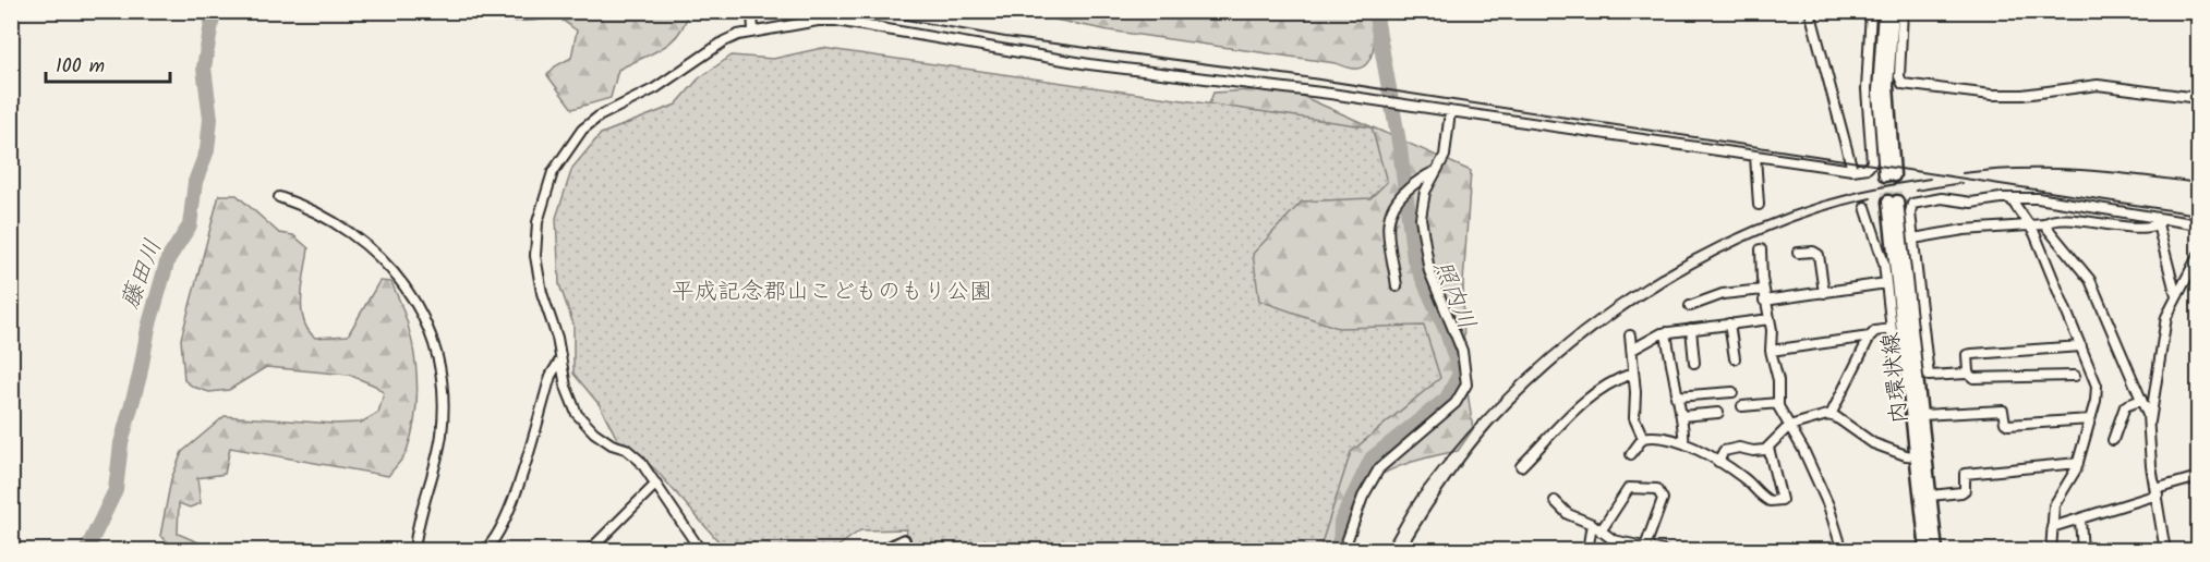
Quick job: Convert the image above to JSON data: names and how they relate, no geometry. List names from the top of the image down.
{
  "streets": {
    "main road": ["内環状線"]
  },
  "water": ["藤田川", "照内川"],
  "parks": ["平成記念郡山こどものもり公園"],
  "scale_bar": "100 m"
}
